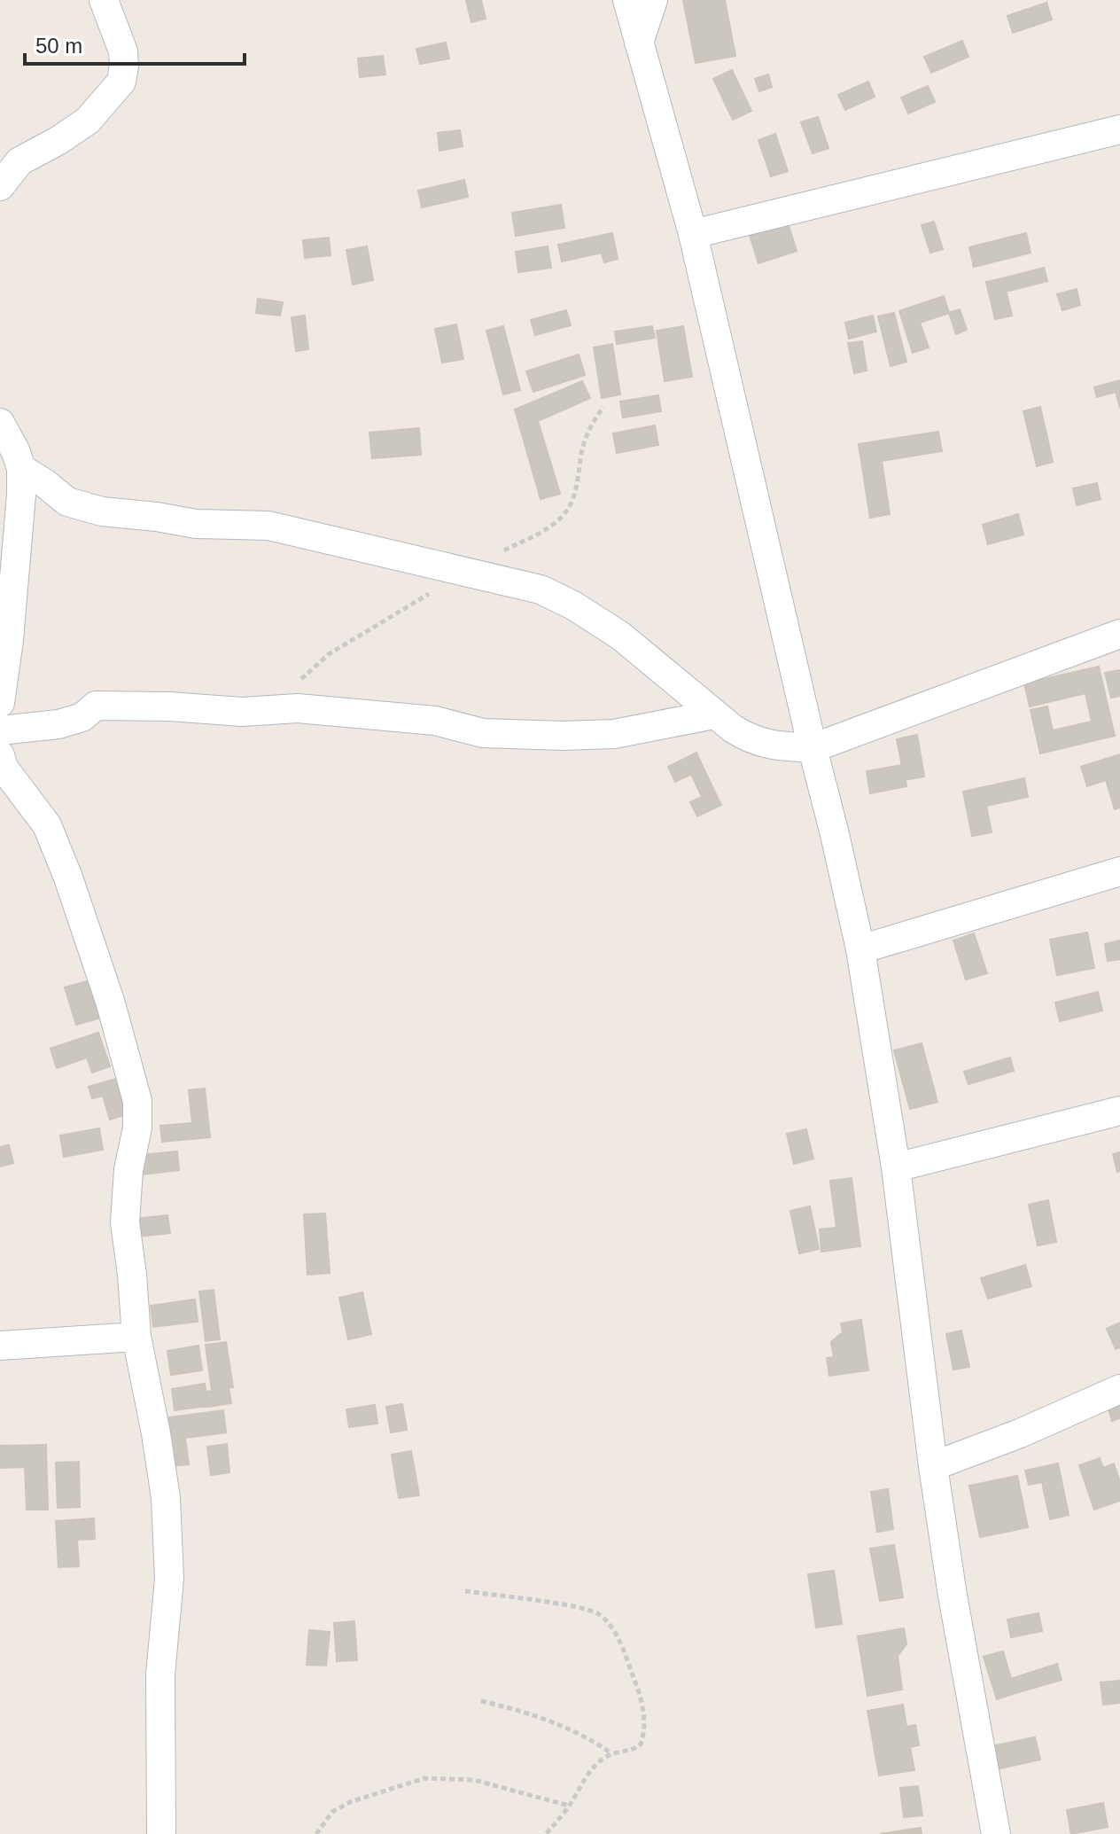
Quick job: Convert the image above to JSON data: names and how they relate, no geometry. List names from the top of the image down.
{
  "scale_bar": "50 m"
}
